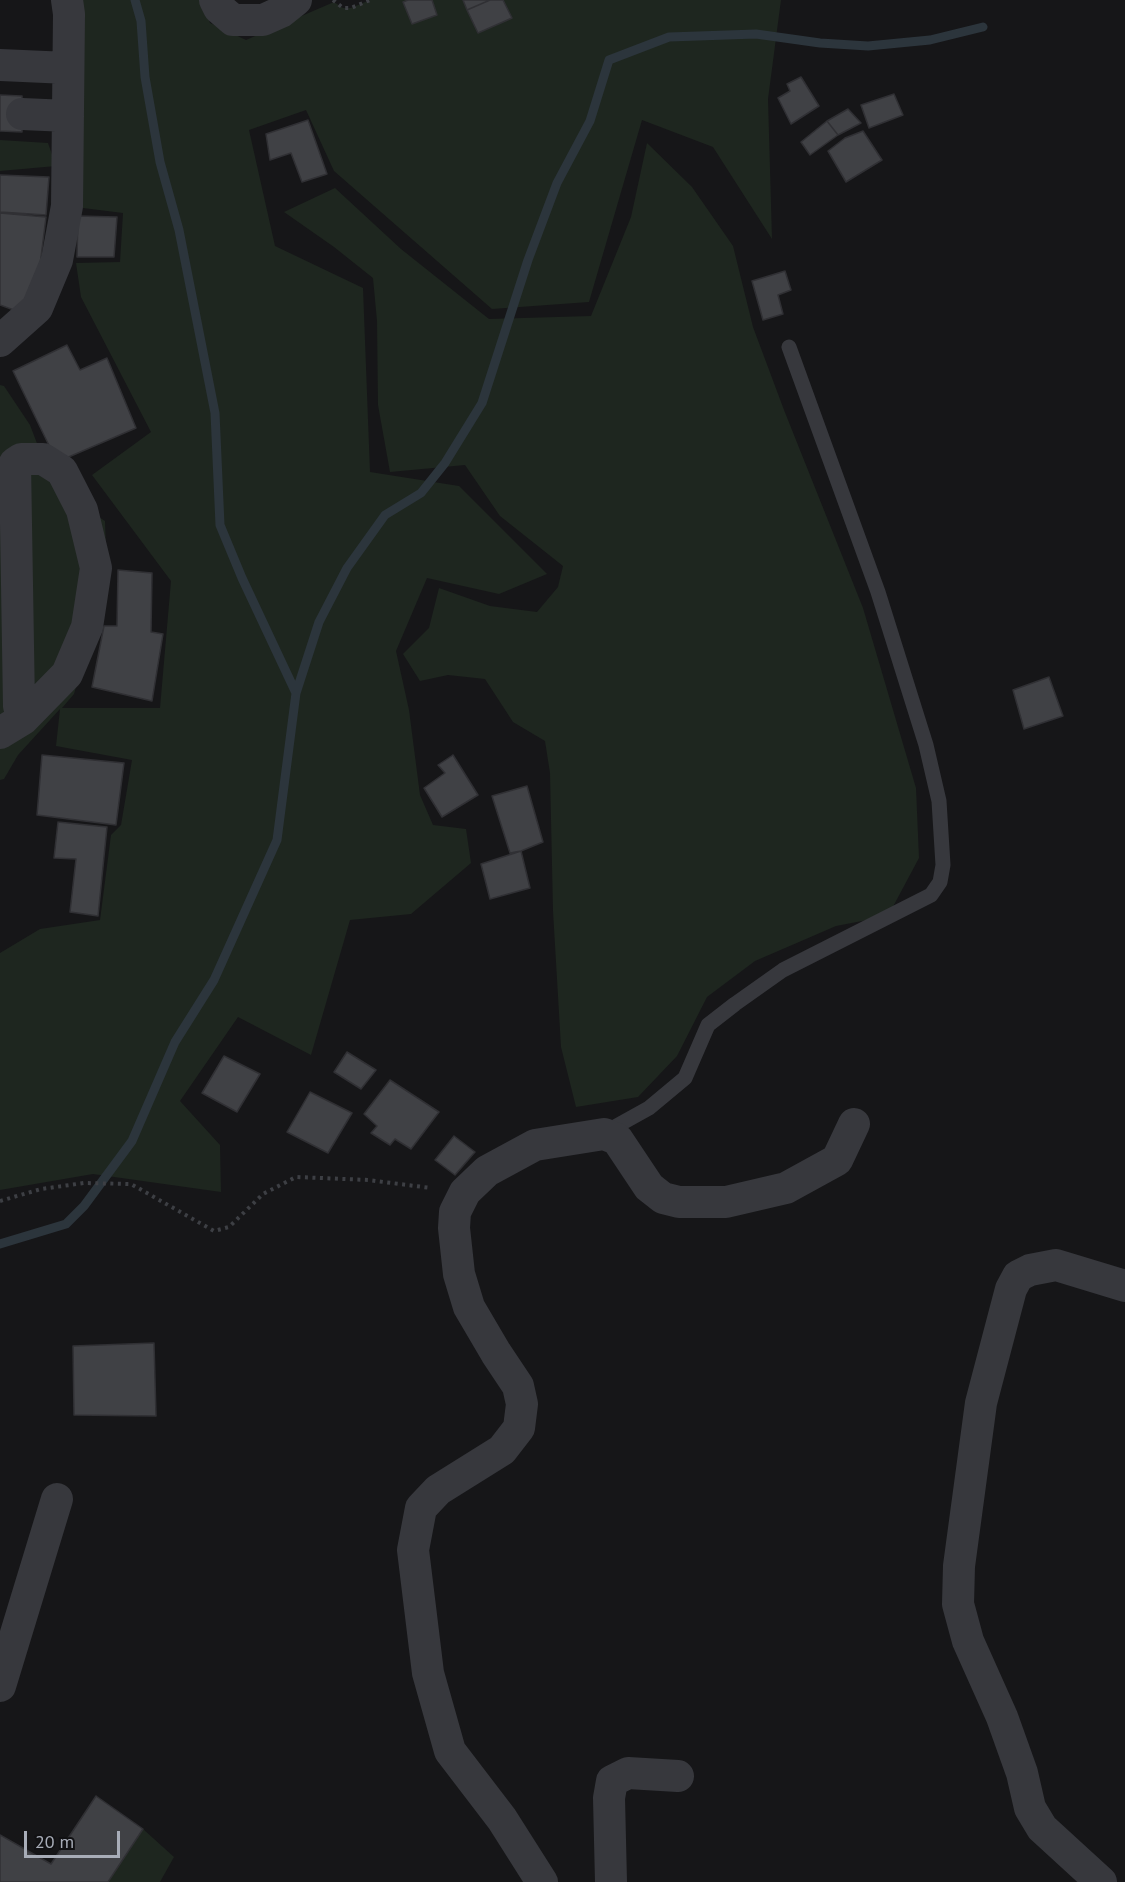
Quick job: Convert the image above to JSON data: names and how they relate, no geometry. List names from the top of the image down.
{
  "scale_bar": "20 m"
}
